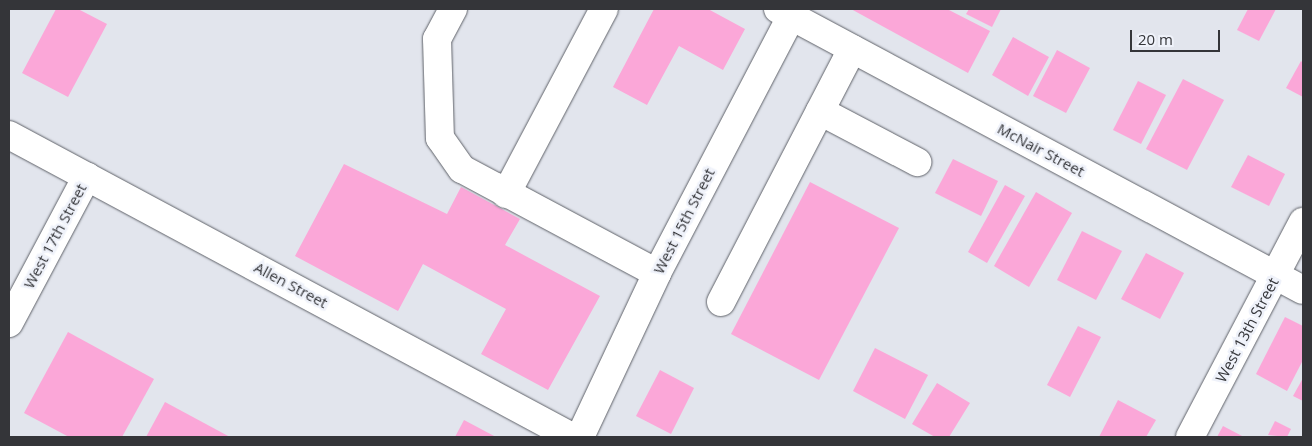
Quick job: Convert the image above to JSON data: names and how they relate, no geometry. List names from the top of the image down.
{
  "streets": {
    "street": [
      "McNair Street",
      "West 15th Street",
      "West 17th Street",
      "Allen Street",
      "West 13th Street"
    ]
  },
  "crossings": [
    ["McNair Street", "West 15th Street"],
    ["McNair Street", "West 13th Street"],
    ["West 17th Street", "Allen Street"]
  ],
  "scale_bar": "20 m"
}
